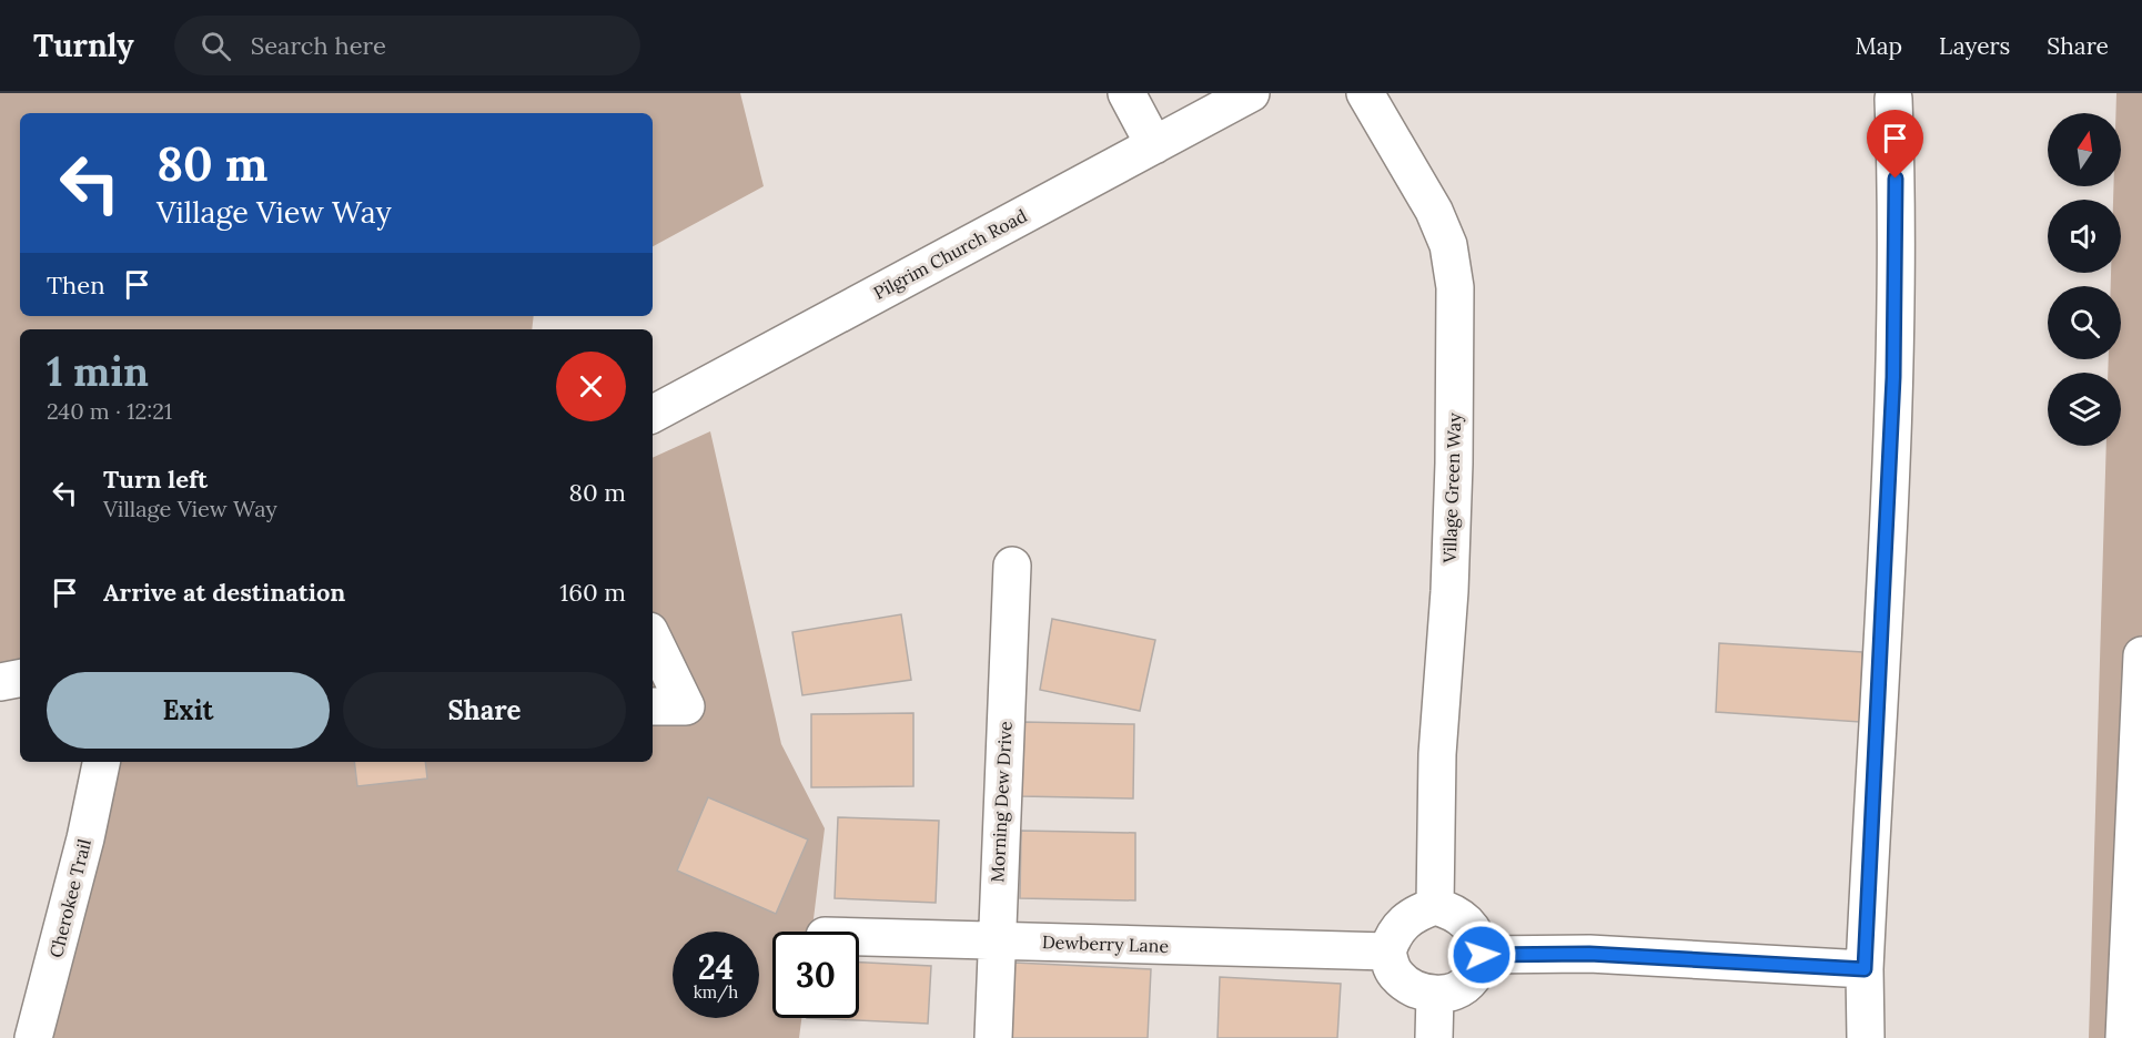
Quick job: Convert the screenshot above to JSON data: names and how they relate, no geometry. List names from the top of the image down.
{
  "streets": {
    "street": [
      "Pilgrim Church Road",
      "Village Green Way",
      "Morning Dew Drive",
      "Cherokee Trail",
      "Dewberry Lane"
    ]
  },
  "crossings": [
    ["Village Green Way", "Dewberry Lane"],
    ["Morning Dew Drive", "Dewberry Lane"]
  ],
  "north": "top",
  "page": {
    "header": "Turnly",
    "search": "Search here",
    "nav": ["Map", "Layers", "Share"],
    "turn": ["80 m", "Village View Way"],
    "then": "Then",
    "heading": ["1 min", "240 m · 12:21"],
    "list": [
      {
        "name": "Turn left",
        "note": "Village View Way",
        "value": "80 m"
      },
      {
        "name": "Arrive at destination",
        "value": "160 m"
      }
    ],
    "buttons": ["Exit", "Share"],
    "speed": "24 km/h",
    "limit": "30"
  }
}
